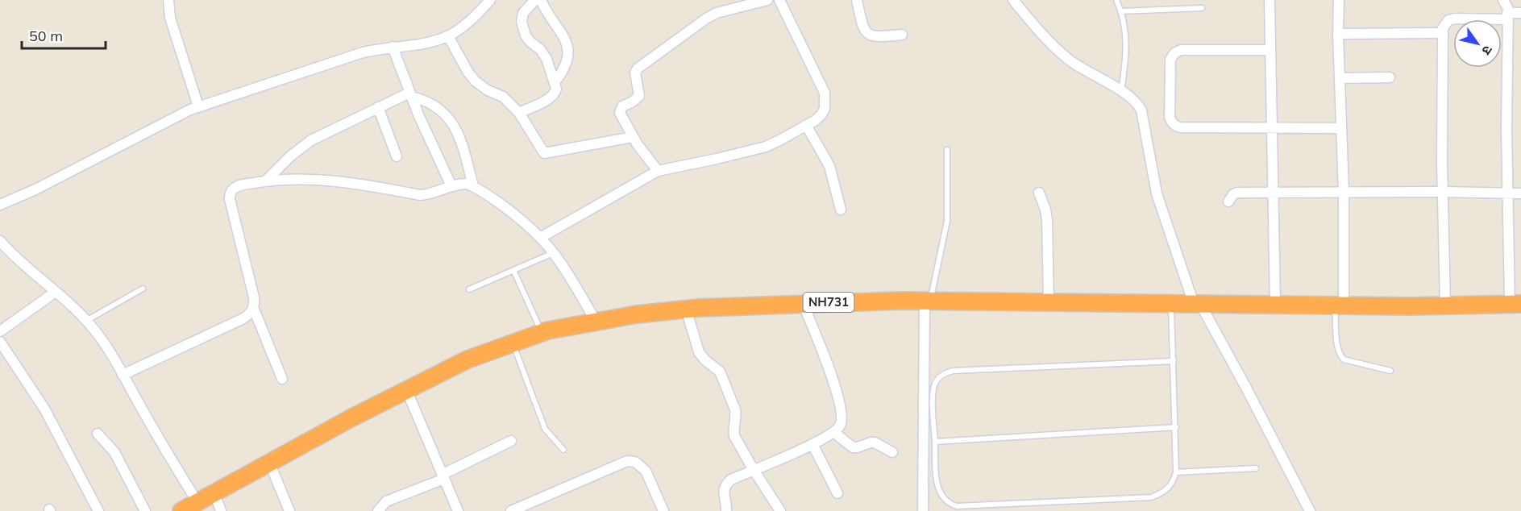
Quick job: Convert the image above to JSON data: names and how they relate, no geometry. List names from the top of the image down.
{
  "streets": {
    "highway": ["NH731"]
  },
  "scale_bar": "50 m",
  "north": "bottom right"
}
